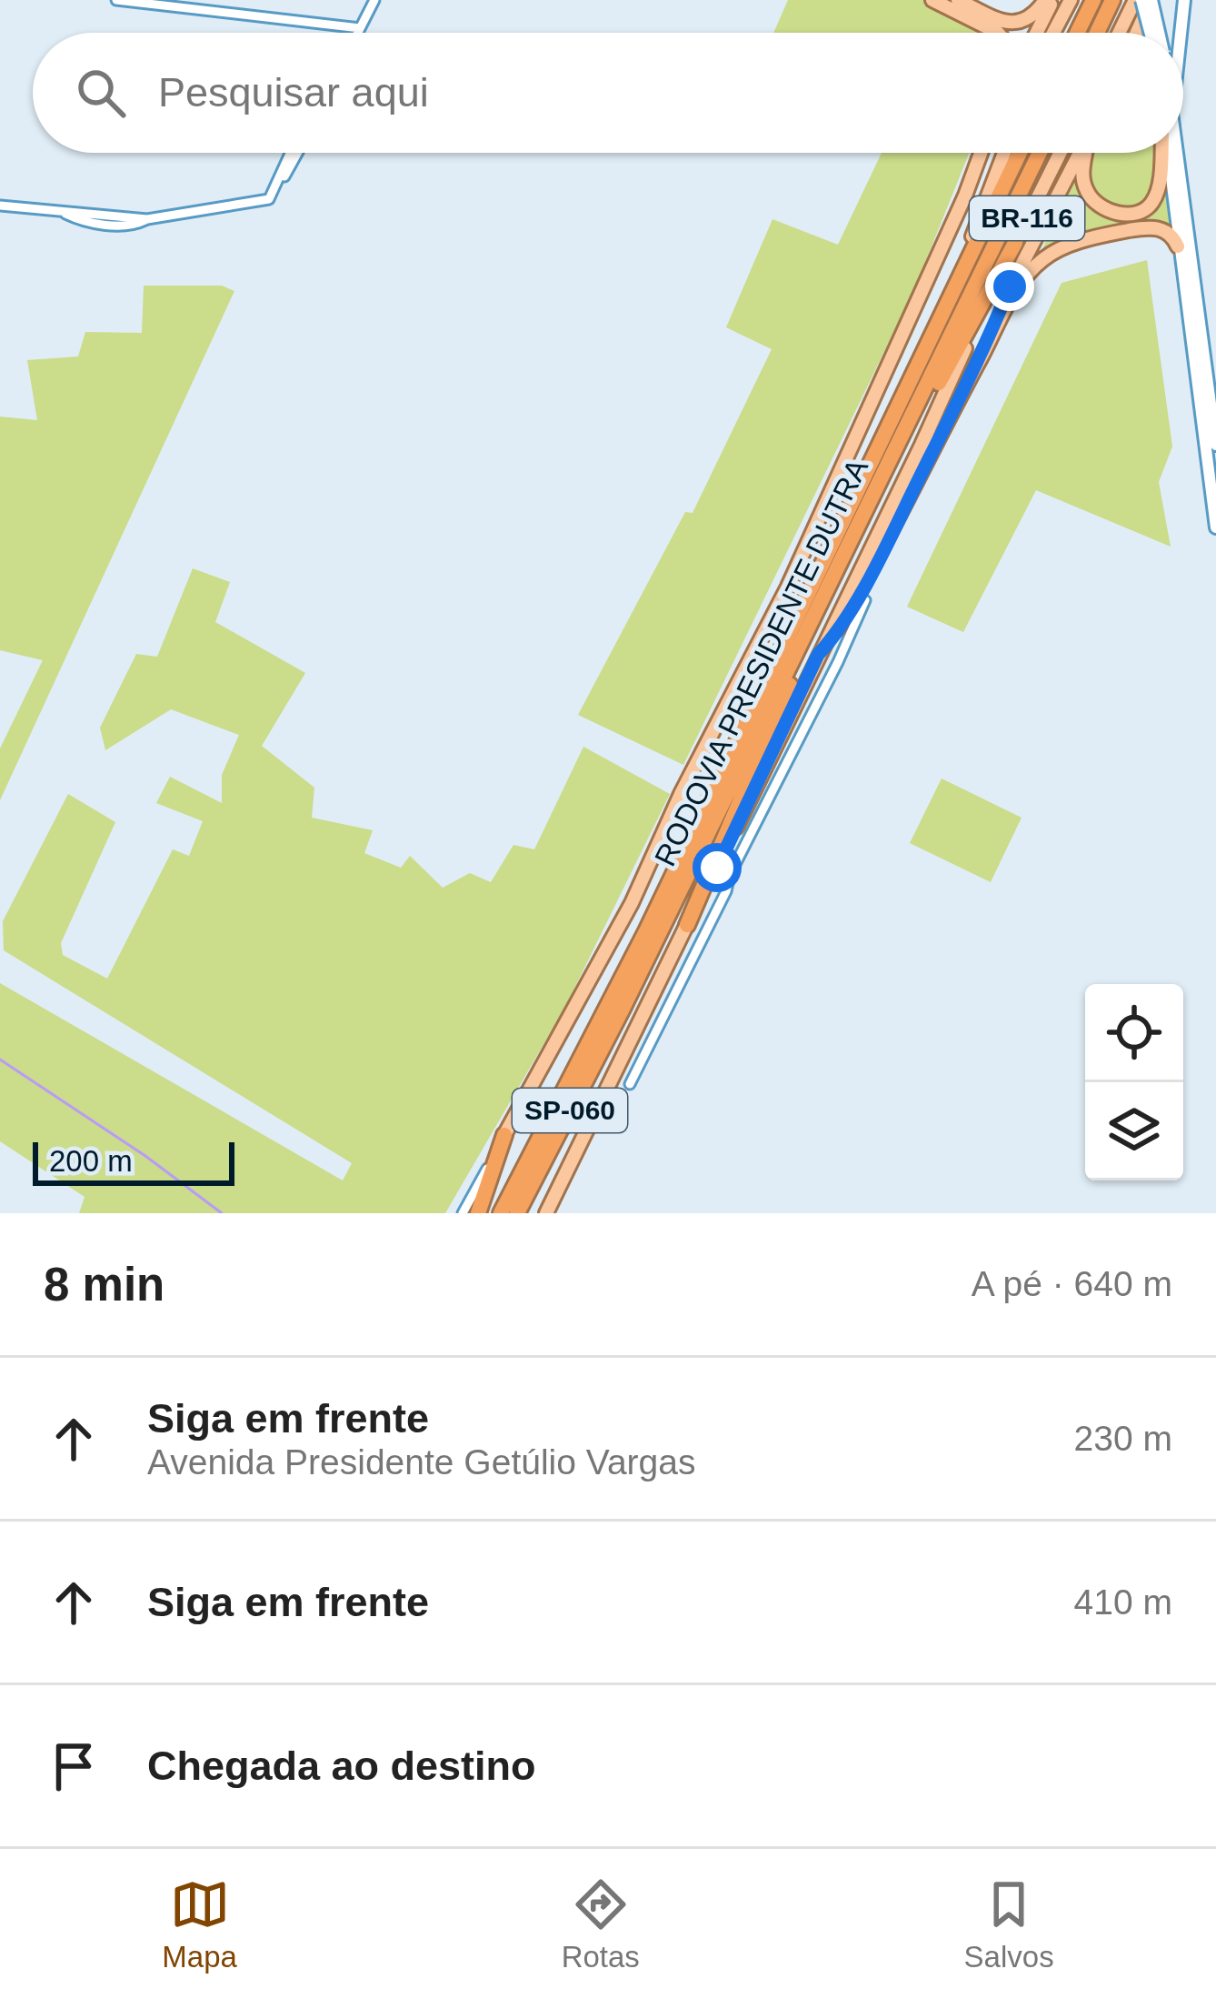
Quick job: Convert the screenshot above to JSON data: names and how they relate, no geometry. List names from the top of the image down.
{
  "streets": {
    "highway": ["RODOVIA PRESIDENTE DUTRA", "SP-060"],
    "main road": ["BR-116"]
  },
  "crossings": [
    ["BR-116", "RODOVIA PRESIDENTE DUTRA"]
  ],
  "scale_bar": "200 m",
  "page": {
    "search": "Pesquisar aqui",
    "scale": "200 m",
    "heading": ["8 min", "A pé · 640 m"],
    "list": [
      ["Siga em frente", "Avenida Presidente Getúlio Vargas", "230 m"],
      ["Siga em frente", "410 m"],
      "Chegada ao destino"
    ],
    "nav": ["Mapa", "Rotas", "Salvos"]
  }
}
